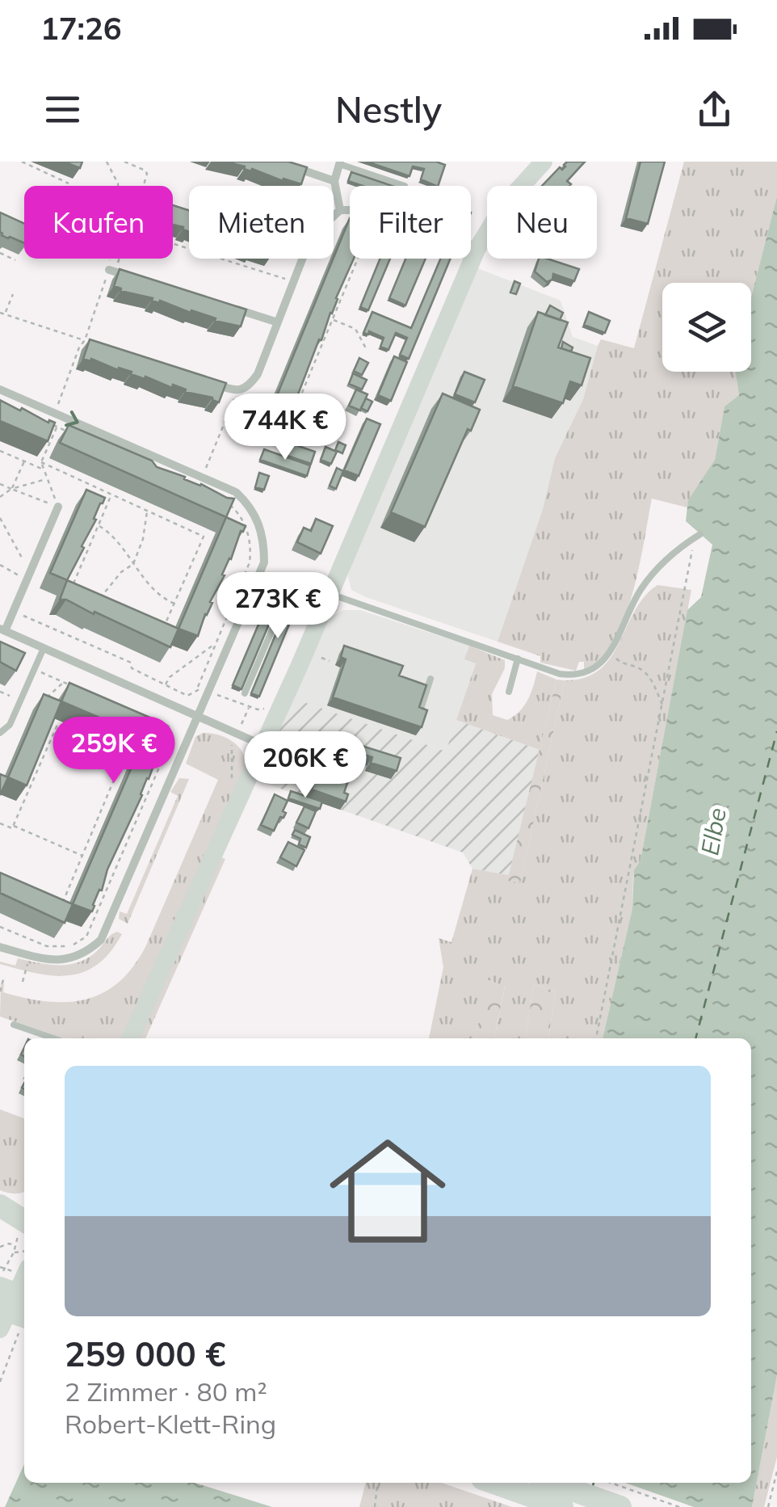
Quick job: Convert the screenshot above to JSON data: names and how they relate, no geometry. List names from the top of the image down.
{
  "water": ["Elbe"],
  "page": {
    "status": "17:26",
    "header": "Nestly",
    "chip": [
      "Kaufen",
      "Mieten",
      "Filter",
      "Neu"
    ],
    "price": [
      "744K €",
      "273K €",
      "259K €",
      "206K €"
    ],
    "list": [
      {
        "name": "259 000 €",
        "note": "2 Zimmer · 80 m² · Robert-Klett-Ring"
      }
    ]
  }
}
